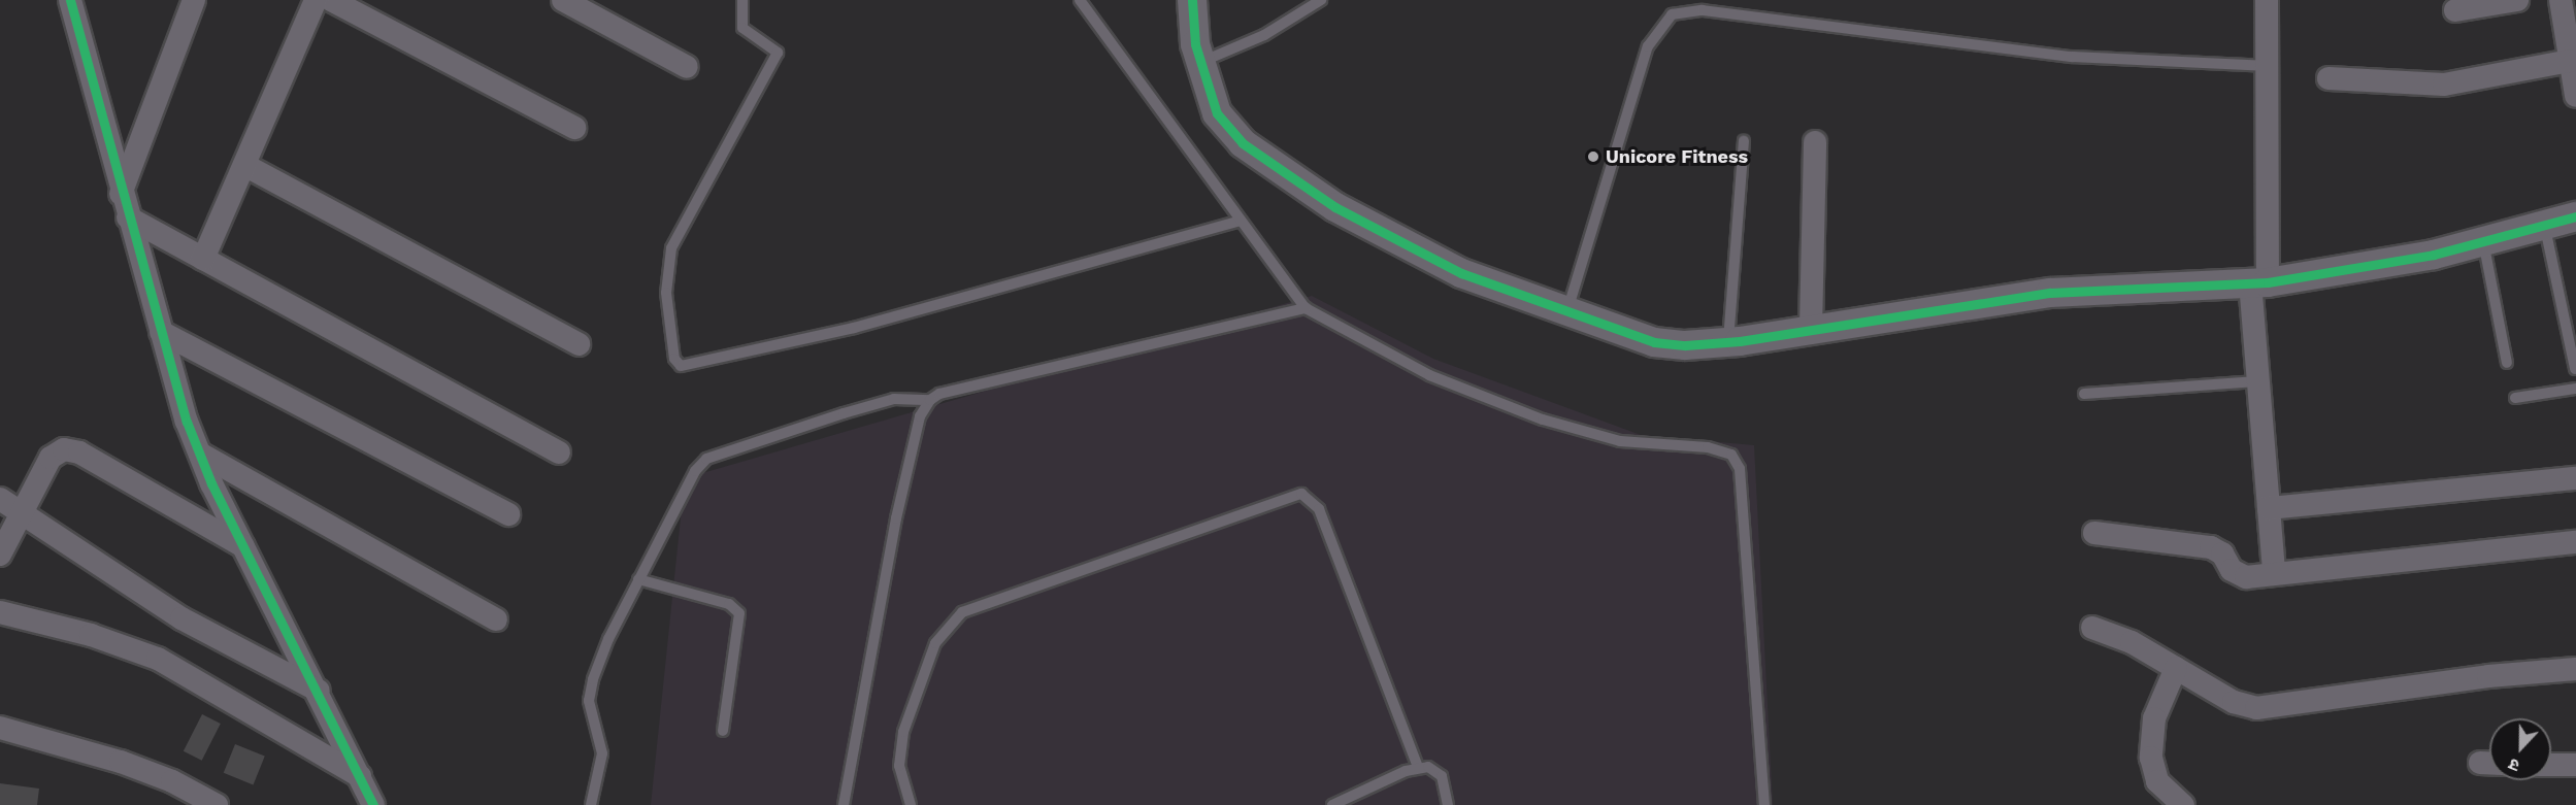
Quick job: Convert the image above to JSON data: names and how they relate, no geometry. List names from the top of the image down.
{
  "places": ["Unicore Fitness"],
  "north": "bottom"
}
